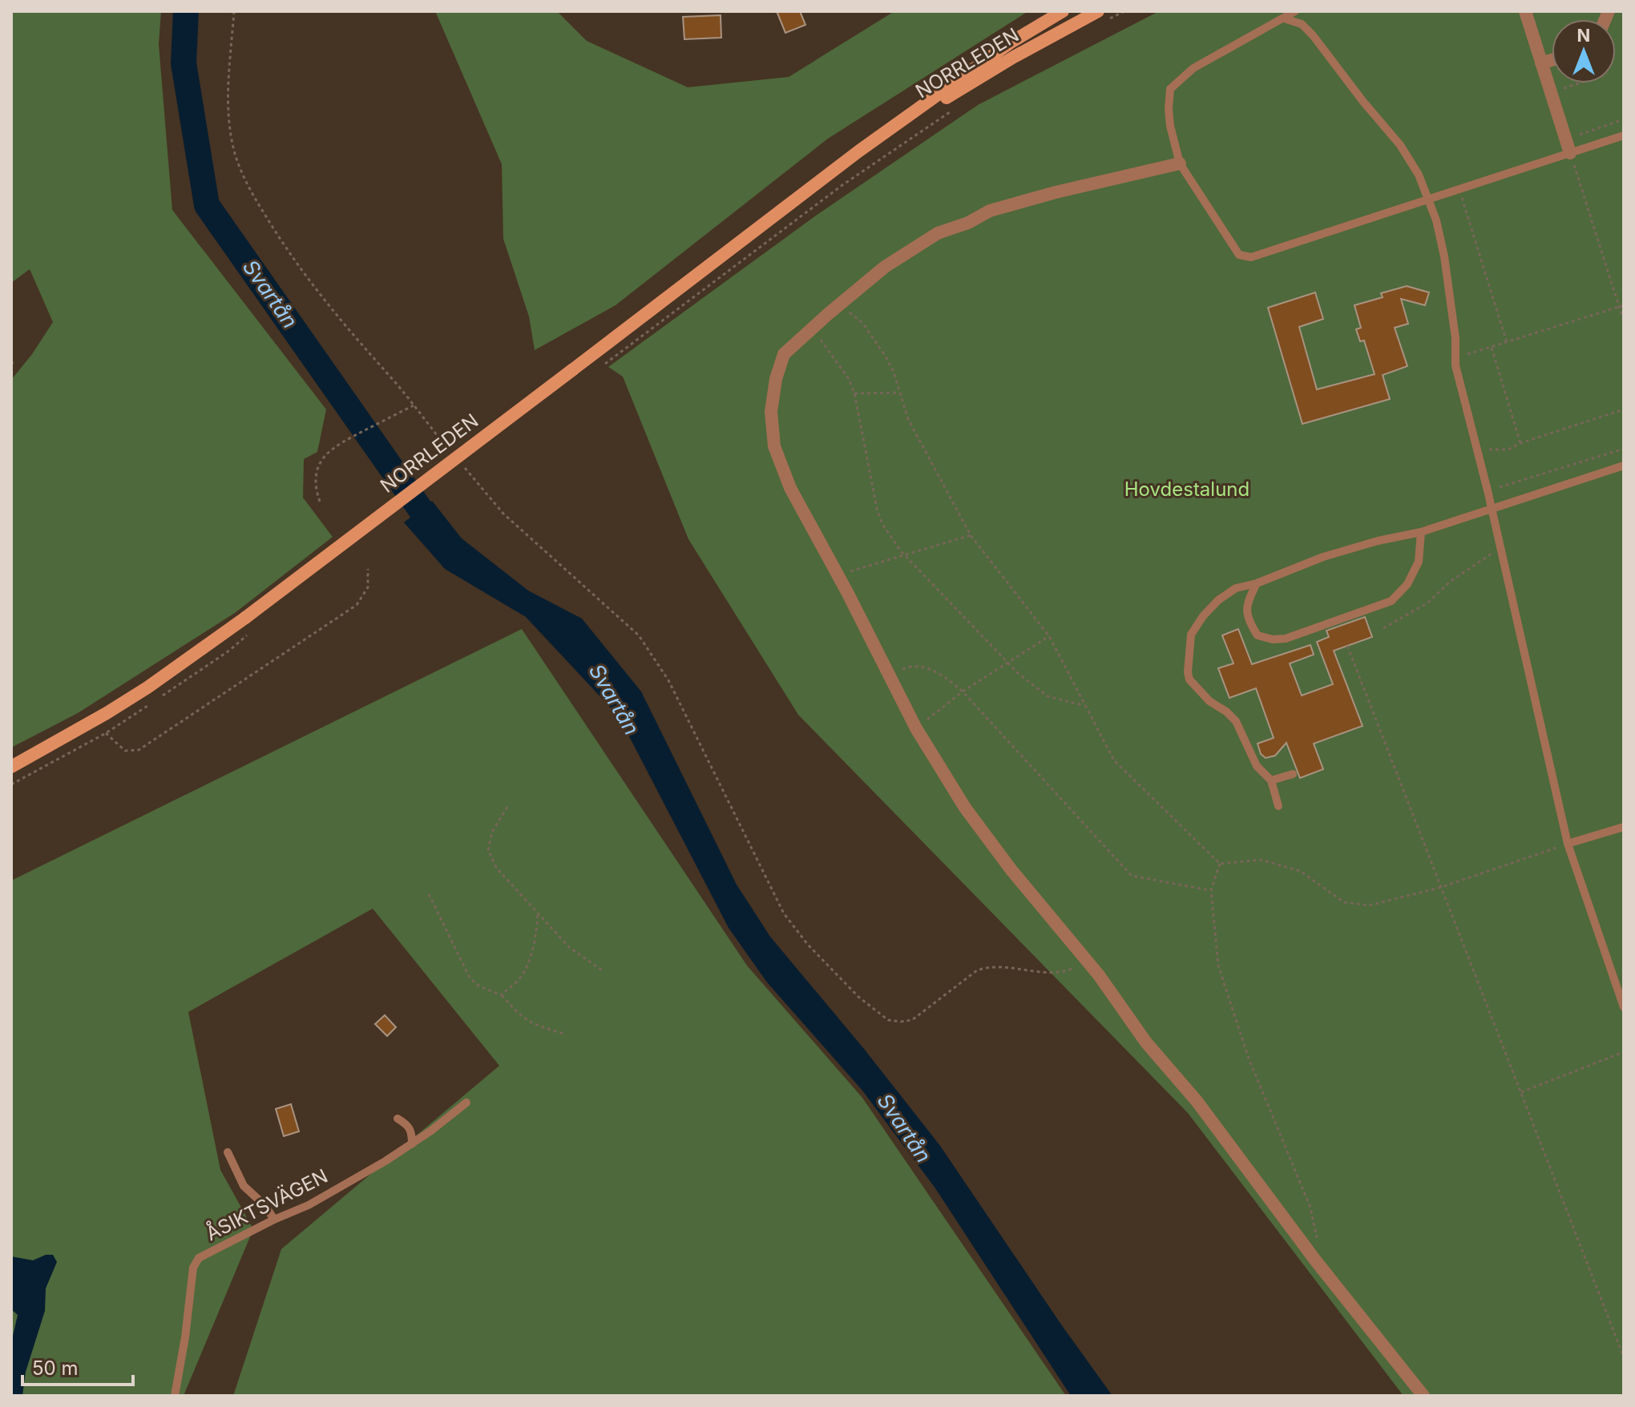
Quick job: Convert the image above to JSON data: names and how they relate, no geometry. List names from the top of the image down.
{
  "streets": {
    "main road": ["NORRLEDEN"],
    "lane": ["ÅSIKTSVÄGEN"]
  },
  "water": ["Svartån"],
  "parks": ["Hovdestalund"],
  "scale_bar": "50 m",
  "north": "top"
}
